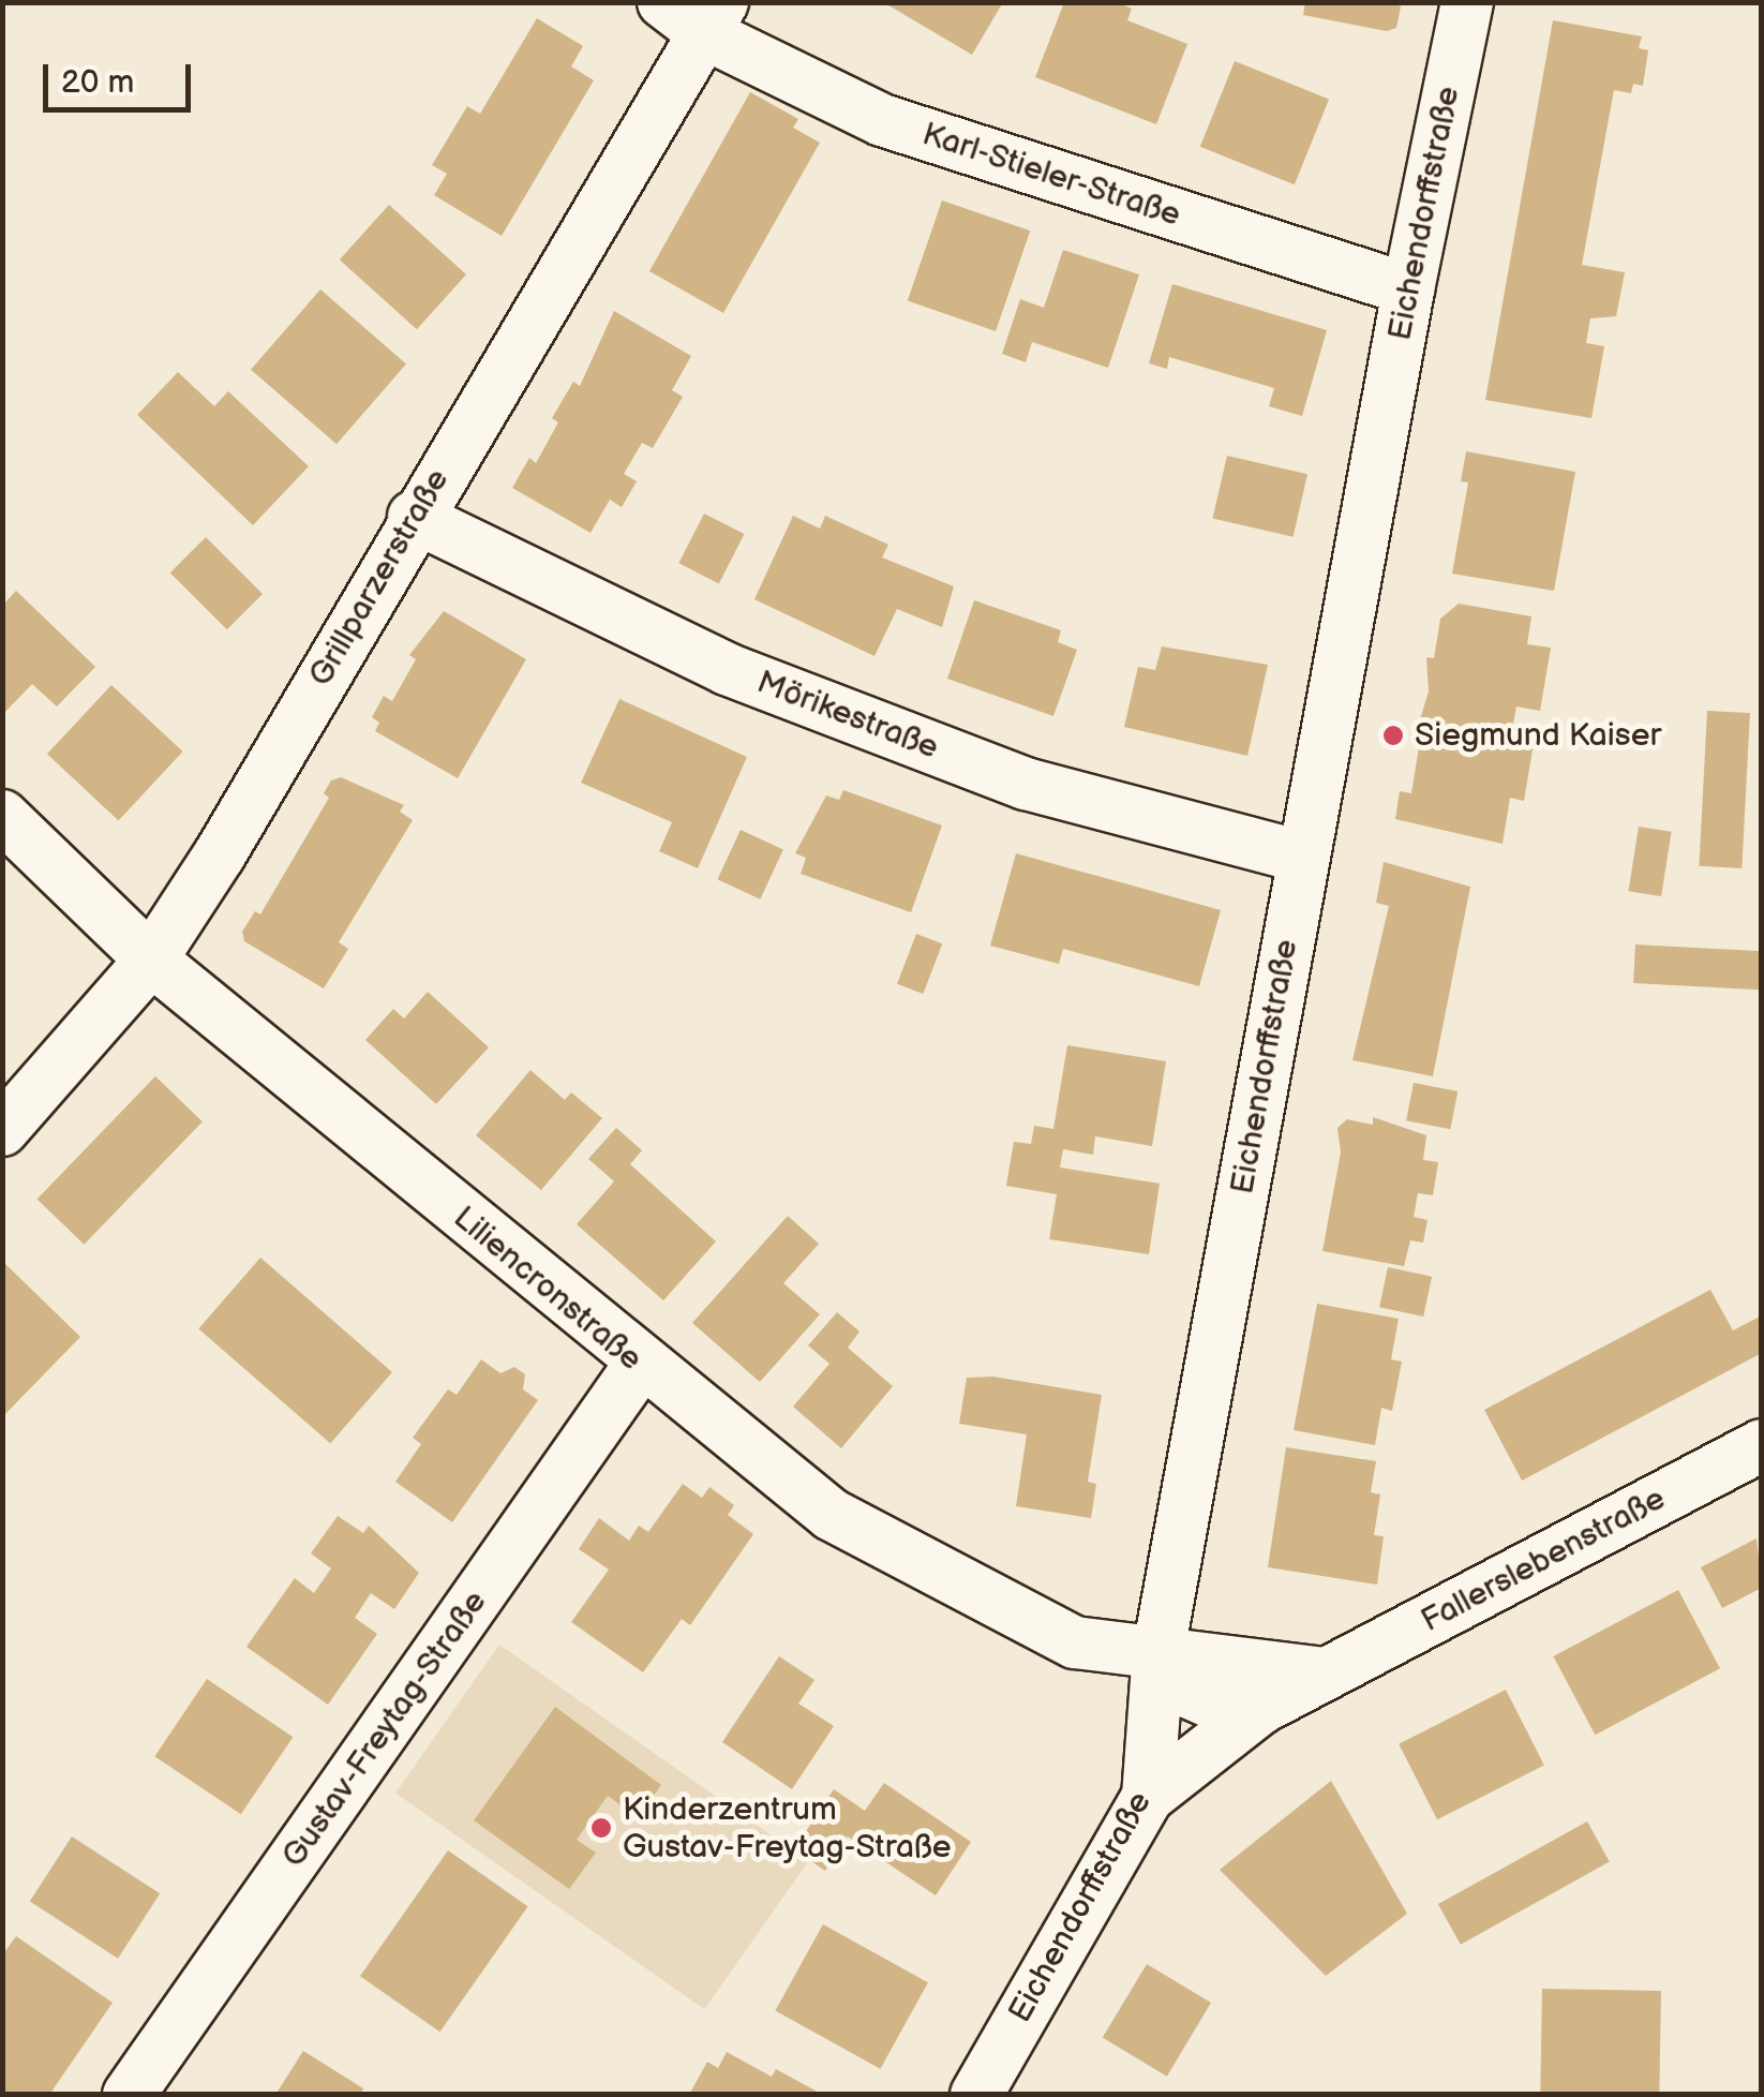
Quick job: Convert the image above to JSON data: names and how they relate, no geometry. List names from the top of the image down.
{
  "streets": {
    "street": [
      "Karl-Stieler-Straße",
      "Eichendorffstraße",
      "Grillparzerstraße",
      "Mörikestraße",
      "Liliencronstraße",
      "Fallerslebenstraße",
      "Gustav-Freytag-Straße"
    ]
  },
  "crossings": [
    ["Karl-Stieler-Straße", "Eichendorffstraße"],
    ["Karl-Stieler-Straße", "Grillparzerstraße"],
    ["Eichendorffstraße", "Mörikestraße"],
    ["Eichendorffstraße", "Liliencronstraße"],
    ["Eichendorffstraße", "Fallerslebenstraße"],
    ["Grillparzerstraße", "Mörikestraße"],
    ["Grillparzerstraße", "Liliencronstraße"],
    ["Liliencronstraße", "Gustav-Freytag-Straße"]
  ],
  "places": ["Siegmund Kaiser", "Kinderzentrum Gustav-Freytag-Straße"],
  "scale_bar": "20 m"
}
